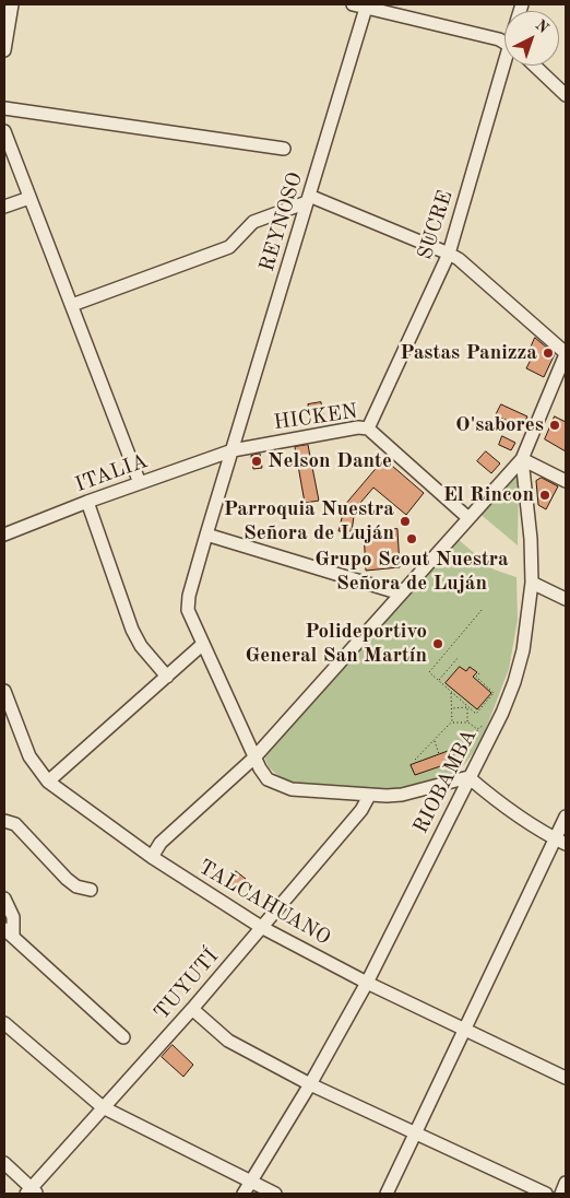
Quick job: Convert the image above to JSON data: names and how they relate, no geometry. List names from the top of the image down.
{
  "streets": {
    "street": [
      "REYNOSO",
      "SUCRE",
      "HICKEN",
      "ITALIA",
      "RIOBAMBA",
      "TALCAHUANO",
      "TUYUTÍ"
    ]
  },
  "crossings": [
    ["REYNOSO", "HICKEN"],
    ["REYNOSO", "ITALIA"],
    ["REYNOSO", "RIOBAMBA"],
    ["REYNOSO", "TUYUTÍ"],
    ["SUCRE", "HICKEN"],
    ["HICKEN", "ITALIA"],
    ["RIOBAMBA", "TALCAHUANO"],
    ["TALCAHUANO", "TUYUTÍ"]
  ],
  "places": [
    "Pastas Panizza",
    "O'sabores",
    "Nelson Dante",
    "El Rincon",
    "Parroquia Nuestra Señora de Luján",
    "Grupo Scout Nuestra Señora de Luján",
    "Polideportivo General San Martín"
  ],
  "north": "top right"
}
